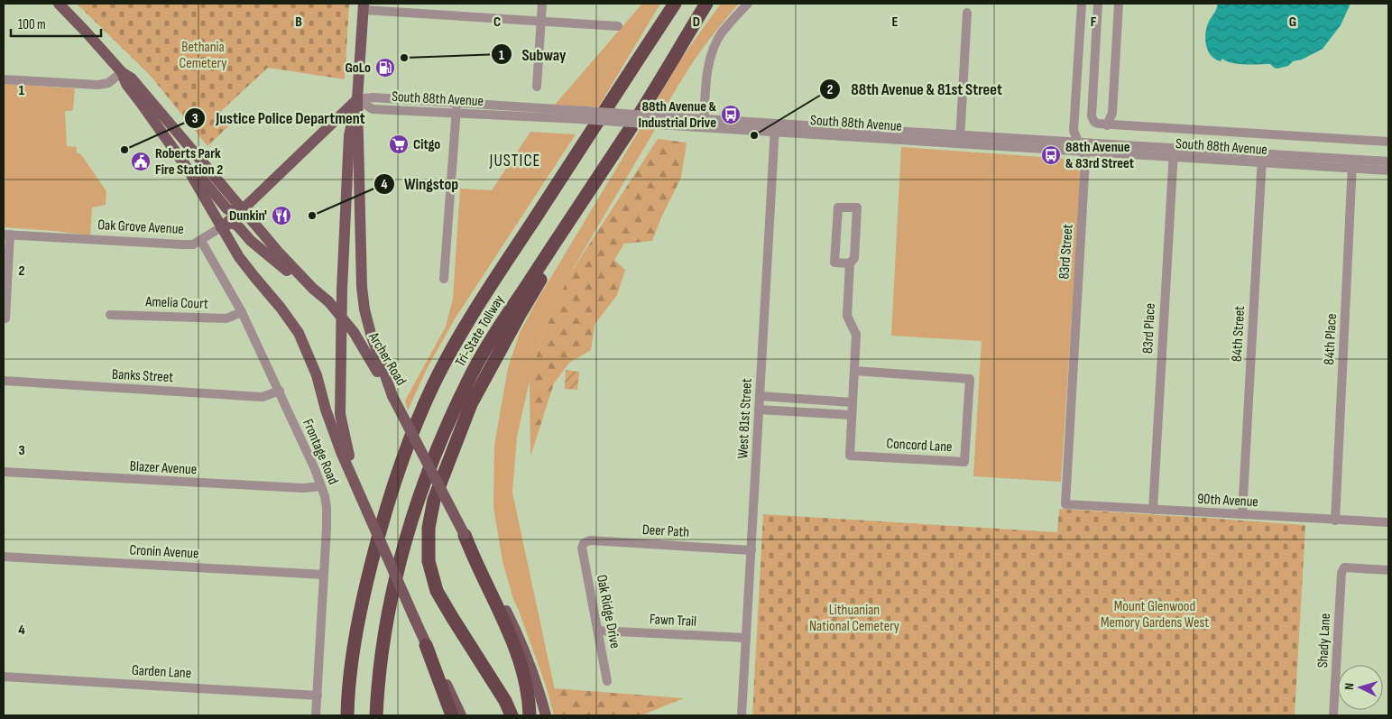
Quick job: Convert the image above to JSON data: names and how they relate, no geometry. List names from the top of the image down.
{
  "streets": {
    "highway": ["Tri-State Tollway"],
    "main road": ["Oak Grove Avenue", "Archer Road"],
    "street": [
      "South 88th Avenue",
      "83rd Street",
      "Amelia Court",
      "83rd Place",
      "84th Street",
      "84th Place",
      "Banks Street",
      "West 81st Street",
      "Concord Lane",
      "Frontage Road",
      "Blazer Avenue",
      "90th Avenue",
      "Deer Path",
      "Cronin Avenue",
      "Oak Ridge Drive",
      "Fawn Trail",
      "Shady Lane",
      "Garden Lane"
    ]
  },
  "crossings": [
    ["South 88th Avenue", "Oak Grove Avenue"],
    ["South 88th Avenue", "83rd Street"],
    ["South 88th Avenue", "83rd Place"],
    ["South 88th Avenue", "84th Street"],
    ["South 88th Avenue", "84th Place"],
    ["South 88th Avenue", "West 81st Street"],
    ["Oak Grove Avenue", "Archer Road"],
    ["Oak Grove Avenue", "Frontage Road"],
    ["83rd Street", "90th Avenue"],
    ["Amelia Court", "Frontage Road"],
    ["83rd Place", "90th Avenue"],
    ["84th Street", "90th Avenue"],
    ["84th Place", "90th Avenue"],
    ["Banks Street", "Frontage Road"],
    ["West 81st Street", "Deer Path"],
    ["West 81st Street", "Fawn Trail"],
    ["Frontage Road", "Blazer Avenue"],
    ["Frontage Road", "Cronin Avenue"],
    ["Frontage Road", "Garden Lane"],
    ["Deer Path", "Oak Ridge Drive"],
    ["Oak Ridge Drive", "Fawn Trail"]
  ],
  "districts": ["JUSTICE"],
  "parks": ["Bethania Cemetery", "Mount Glenwood Memory Gardens West", "Lithuanian National Cemetery"],
  "places": {
    "other": [
      "Subway",
      "88th Avenue & 81st Street",
      "Justice Police Department",
      "Wingstop"
    ],
    "fuel station": ["GoLo"],
    "bus stop": ["88th Avenue & Industrial Drive", "88th Avenue & 83rd Street"],
    "supermarket": ["Citgo"],
    "public building": ["Roberts Park Fire Station 2"],
    "restaurant": ["Dunkin'"]
  },
  "scale_bar": "100 m",
  "north": "left",
  "grid": {
    "columns": [
      "B",
      "C",
      "D",
      "E",
      "F",
      "G"
    ],
    "rows": [
      "1",
      "2",
      "3",
      "4"
    ]
  }
}
